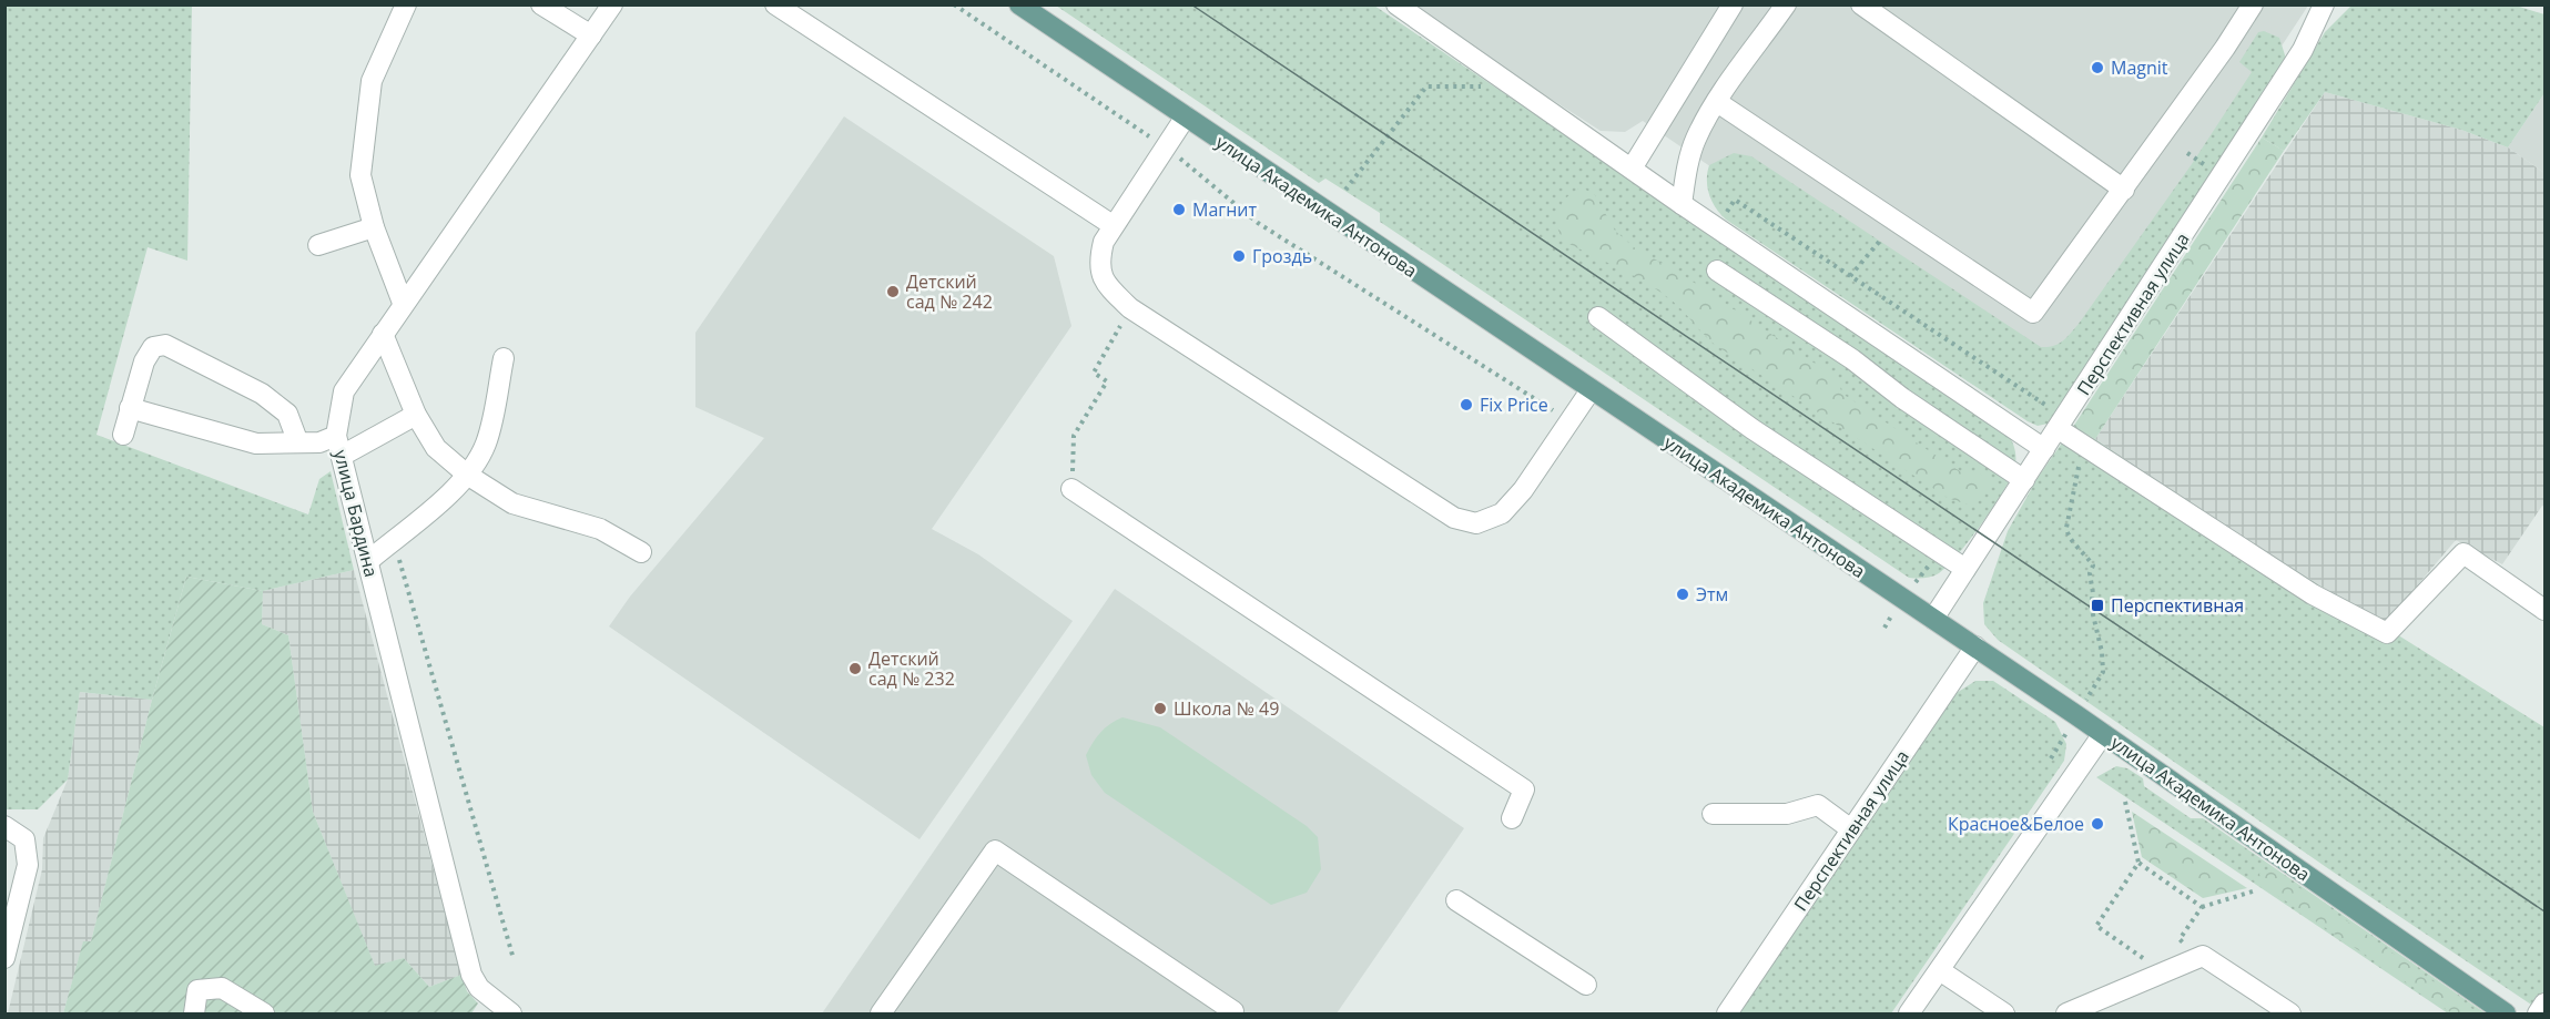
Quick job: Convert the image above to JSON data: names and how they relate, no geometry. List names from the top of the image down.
{
  "streets": {
    "main road": ["улица Академика Антонова"],
    "street": ["Перспективная улица", "улица Бардина"]
  },
  "crossings": [
    ["улица Академика Антонова", "Перспективная улица"]
  ],
  "places": {
    "other": [
      "Magnit",
      "Магнит",
      "Гроздь",
      "Детский сад № 242",
      "Fix Price",
      "Этм",
      "Детский сад № 232",
      "Школа № 49",
      "Красное&Белое"
    ],
    "transit": ["Перспективная"]
  }
}
